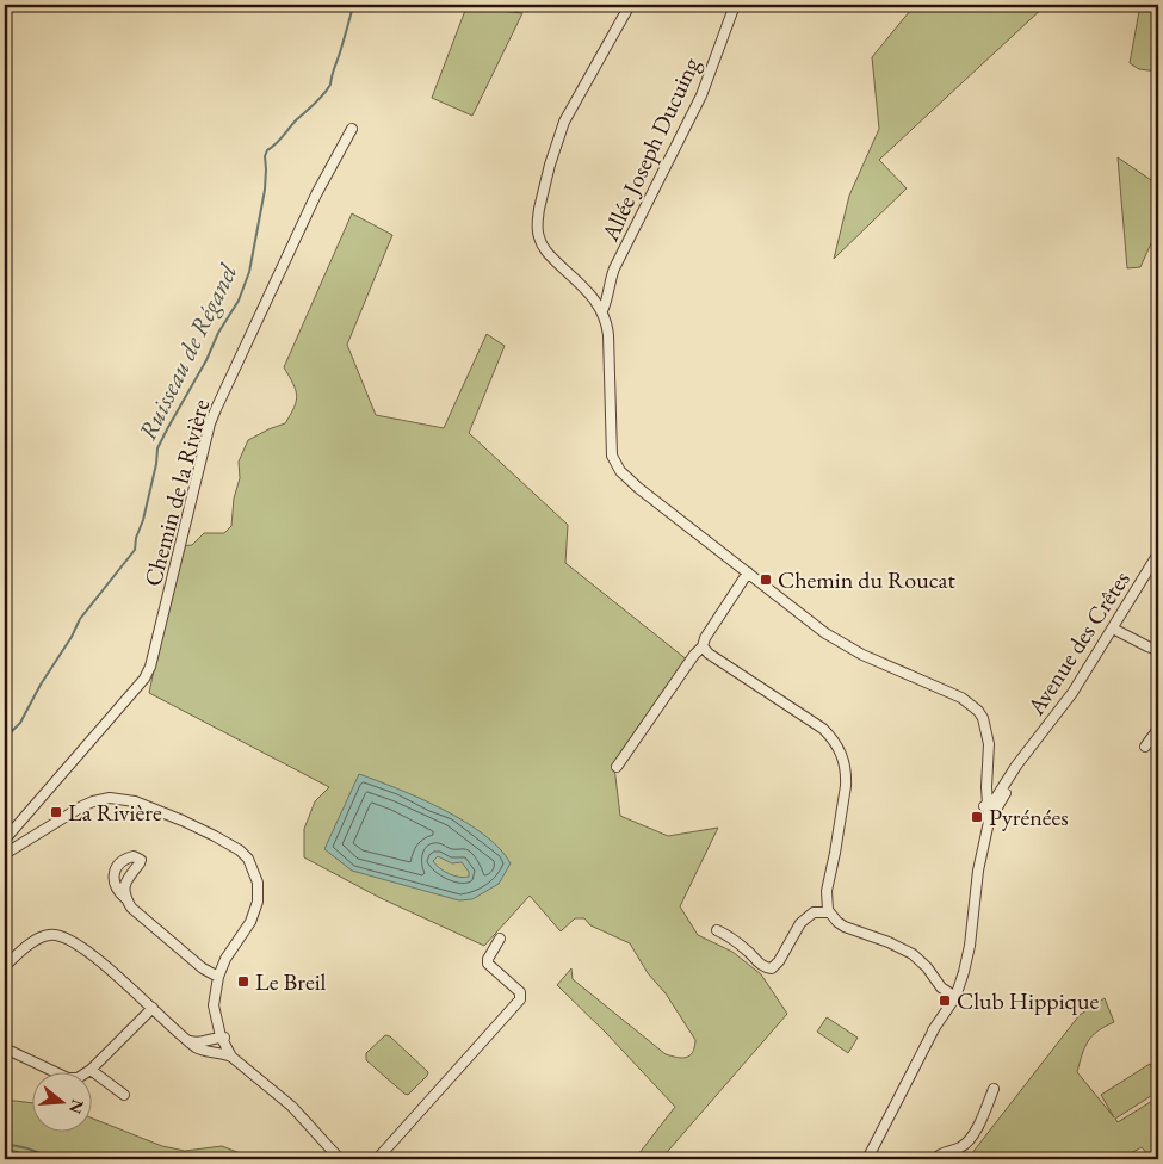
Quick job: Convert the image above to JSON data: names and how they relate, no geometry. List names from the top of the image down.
{
  "streets": {
    "street": ["Allée Joseph Ducuing", "Chemin de la Rivière", "Avenue des Crêtes"]
  },
  "water": ["Ruisseau de Réganel"],
  "places": {
    "transit": [
      "Chemin du Roucat",
      "La Rivière",
      "Pyrénées",
      "Le Breil",
      "Club Hippique"
    ]
  },
  "north": "right"
}
